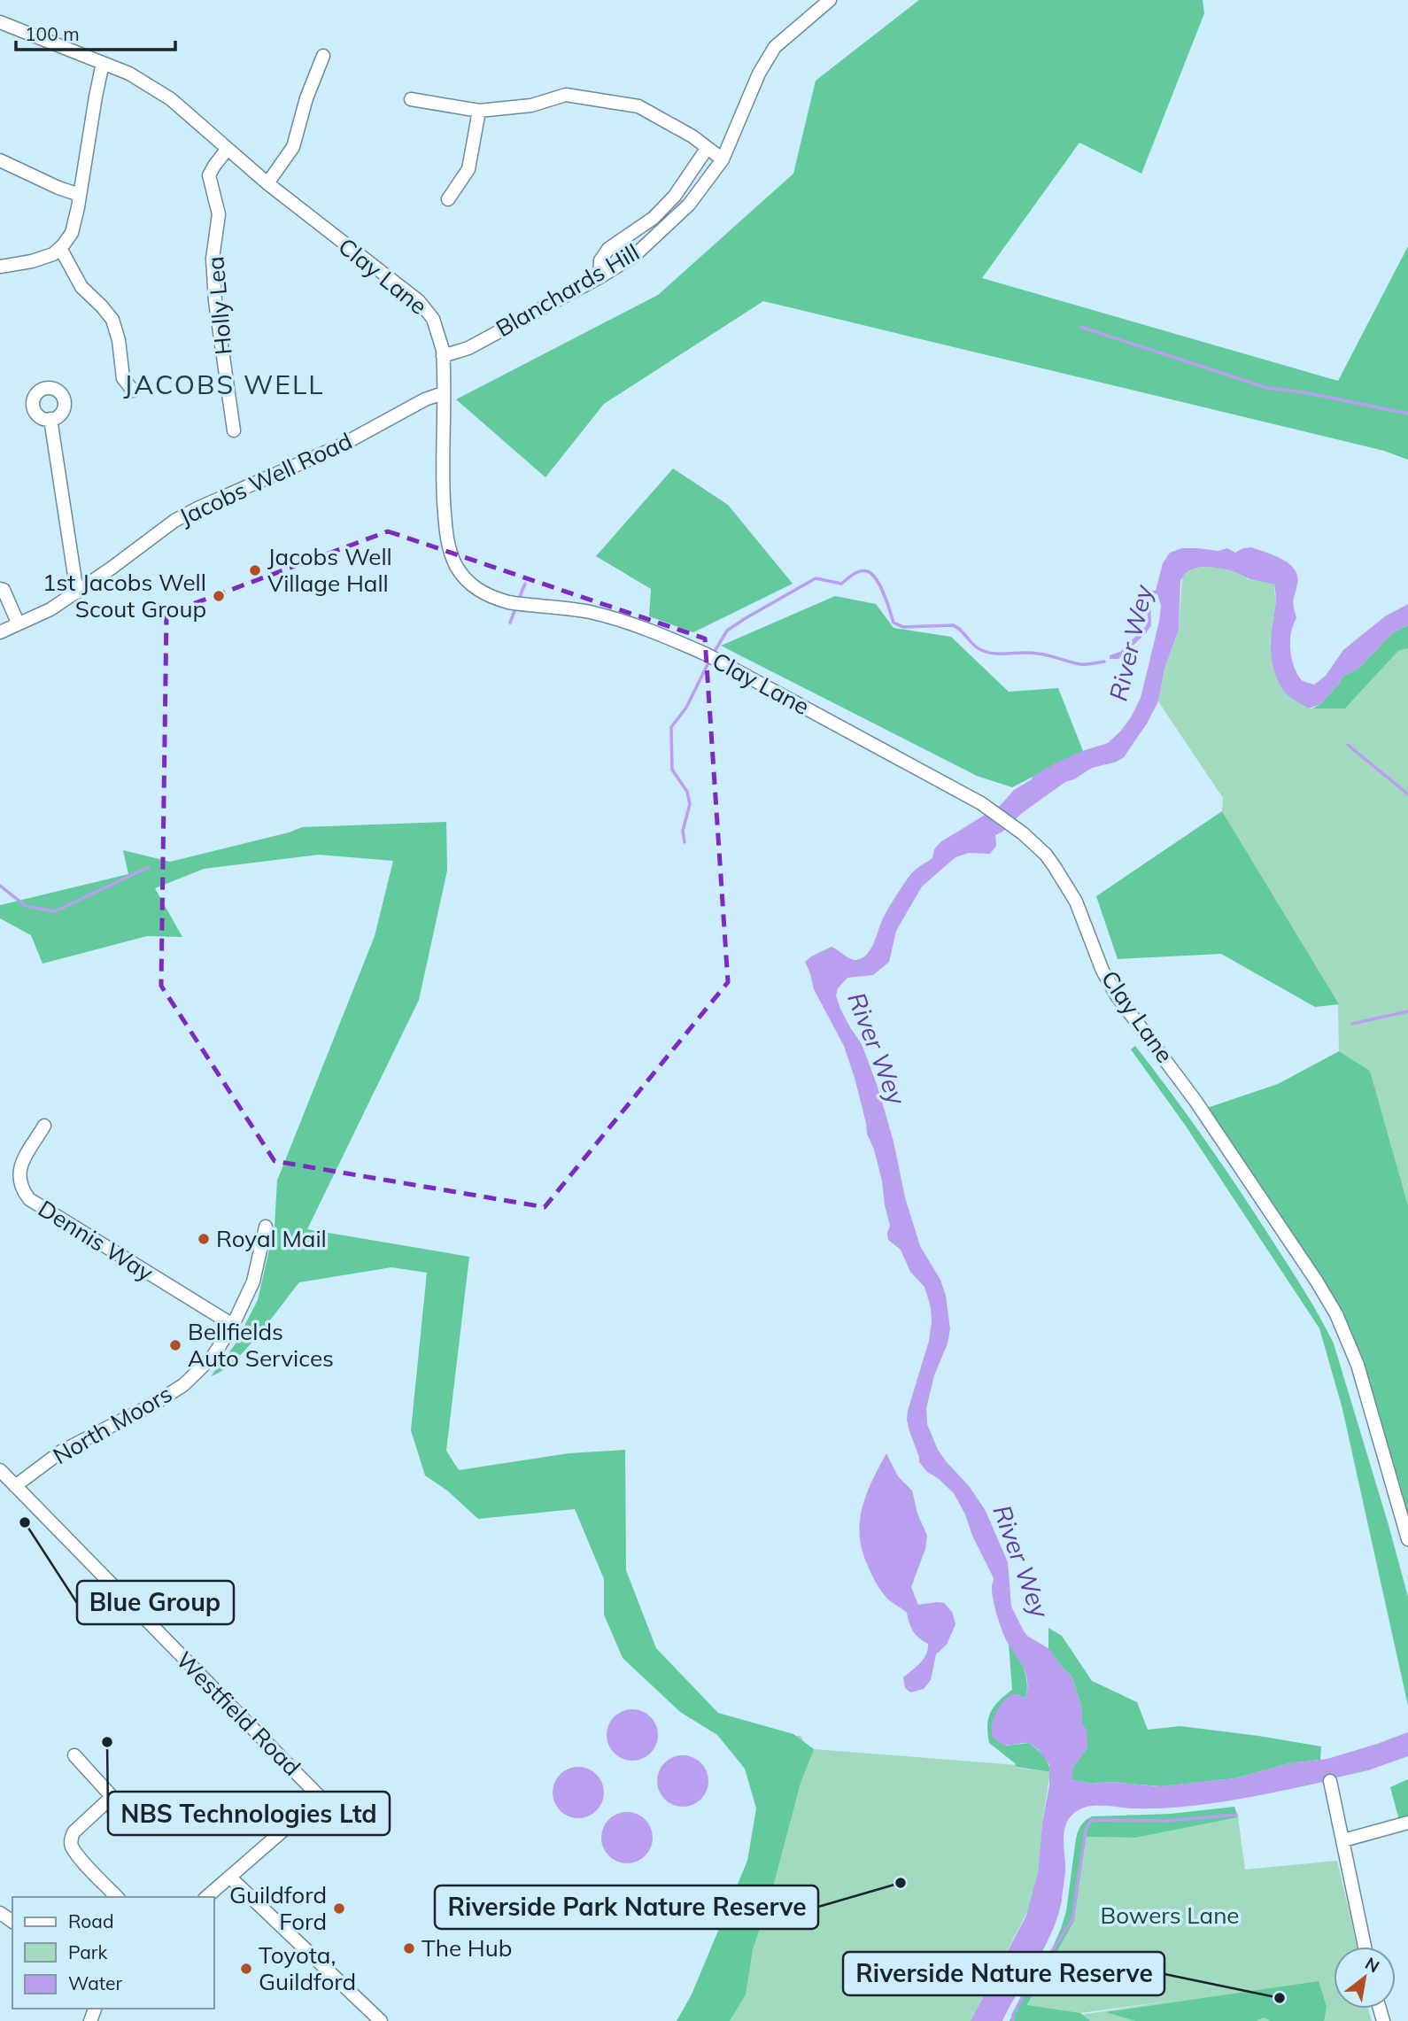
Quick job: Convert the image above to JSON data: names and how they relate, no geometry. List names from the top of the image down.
{
  "streets": {
    "street": [
      "Clay Lane",
      "Blanchards Hill",
      "Holly Lea",
      "Jacobs Well Road",
      "Dennis Way",
      "North Moors",
      "Westfield Road"
    ]
  },
  "crossings": [
    ["Clay Lane", "Blanchards Hill"],
    ["Clay Lane", "Holly Lea"],
    ["Clay Lane", "Jacobs Well Road"],
    ["Dennis Way", "North Moors"],
    ["North Moors", "Westfield Road"]
  ],
  "districts": ["JACOBS WELL"],
  "water": ["River Wey"],
  "parks": ["Bowers Lane"],
  "places": [
    "Jacobs Well Village Hall",
    "1st Jacobs Well Scout Group",
    "Royal Mail",
    "Bellfields Auto Services",
    "Blue Group",
    "NBS Technologies Ltd",
    "Riverside Park Nature Reserve",
    "Guildford Ford",
    "The Hub",
    "Toyota, Guildford",
    "Riverside Nature Reserve"
  ],
  "legend": ["Road", "Park", "Water"],
  "scale_bar": "100 m",
  "north": "top right"
}
